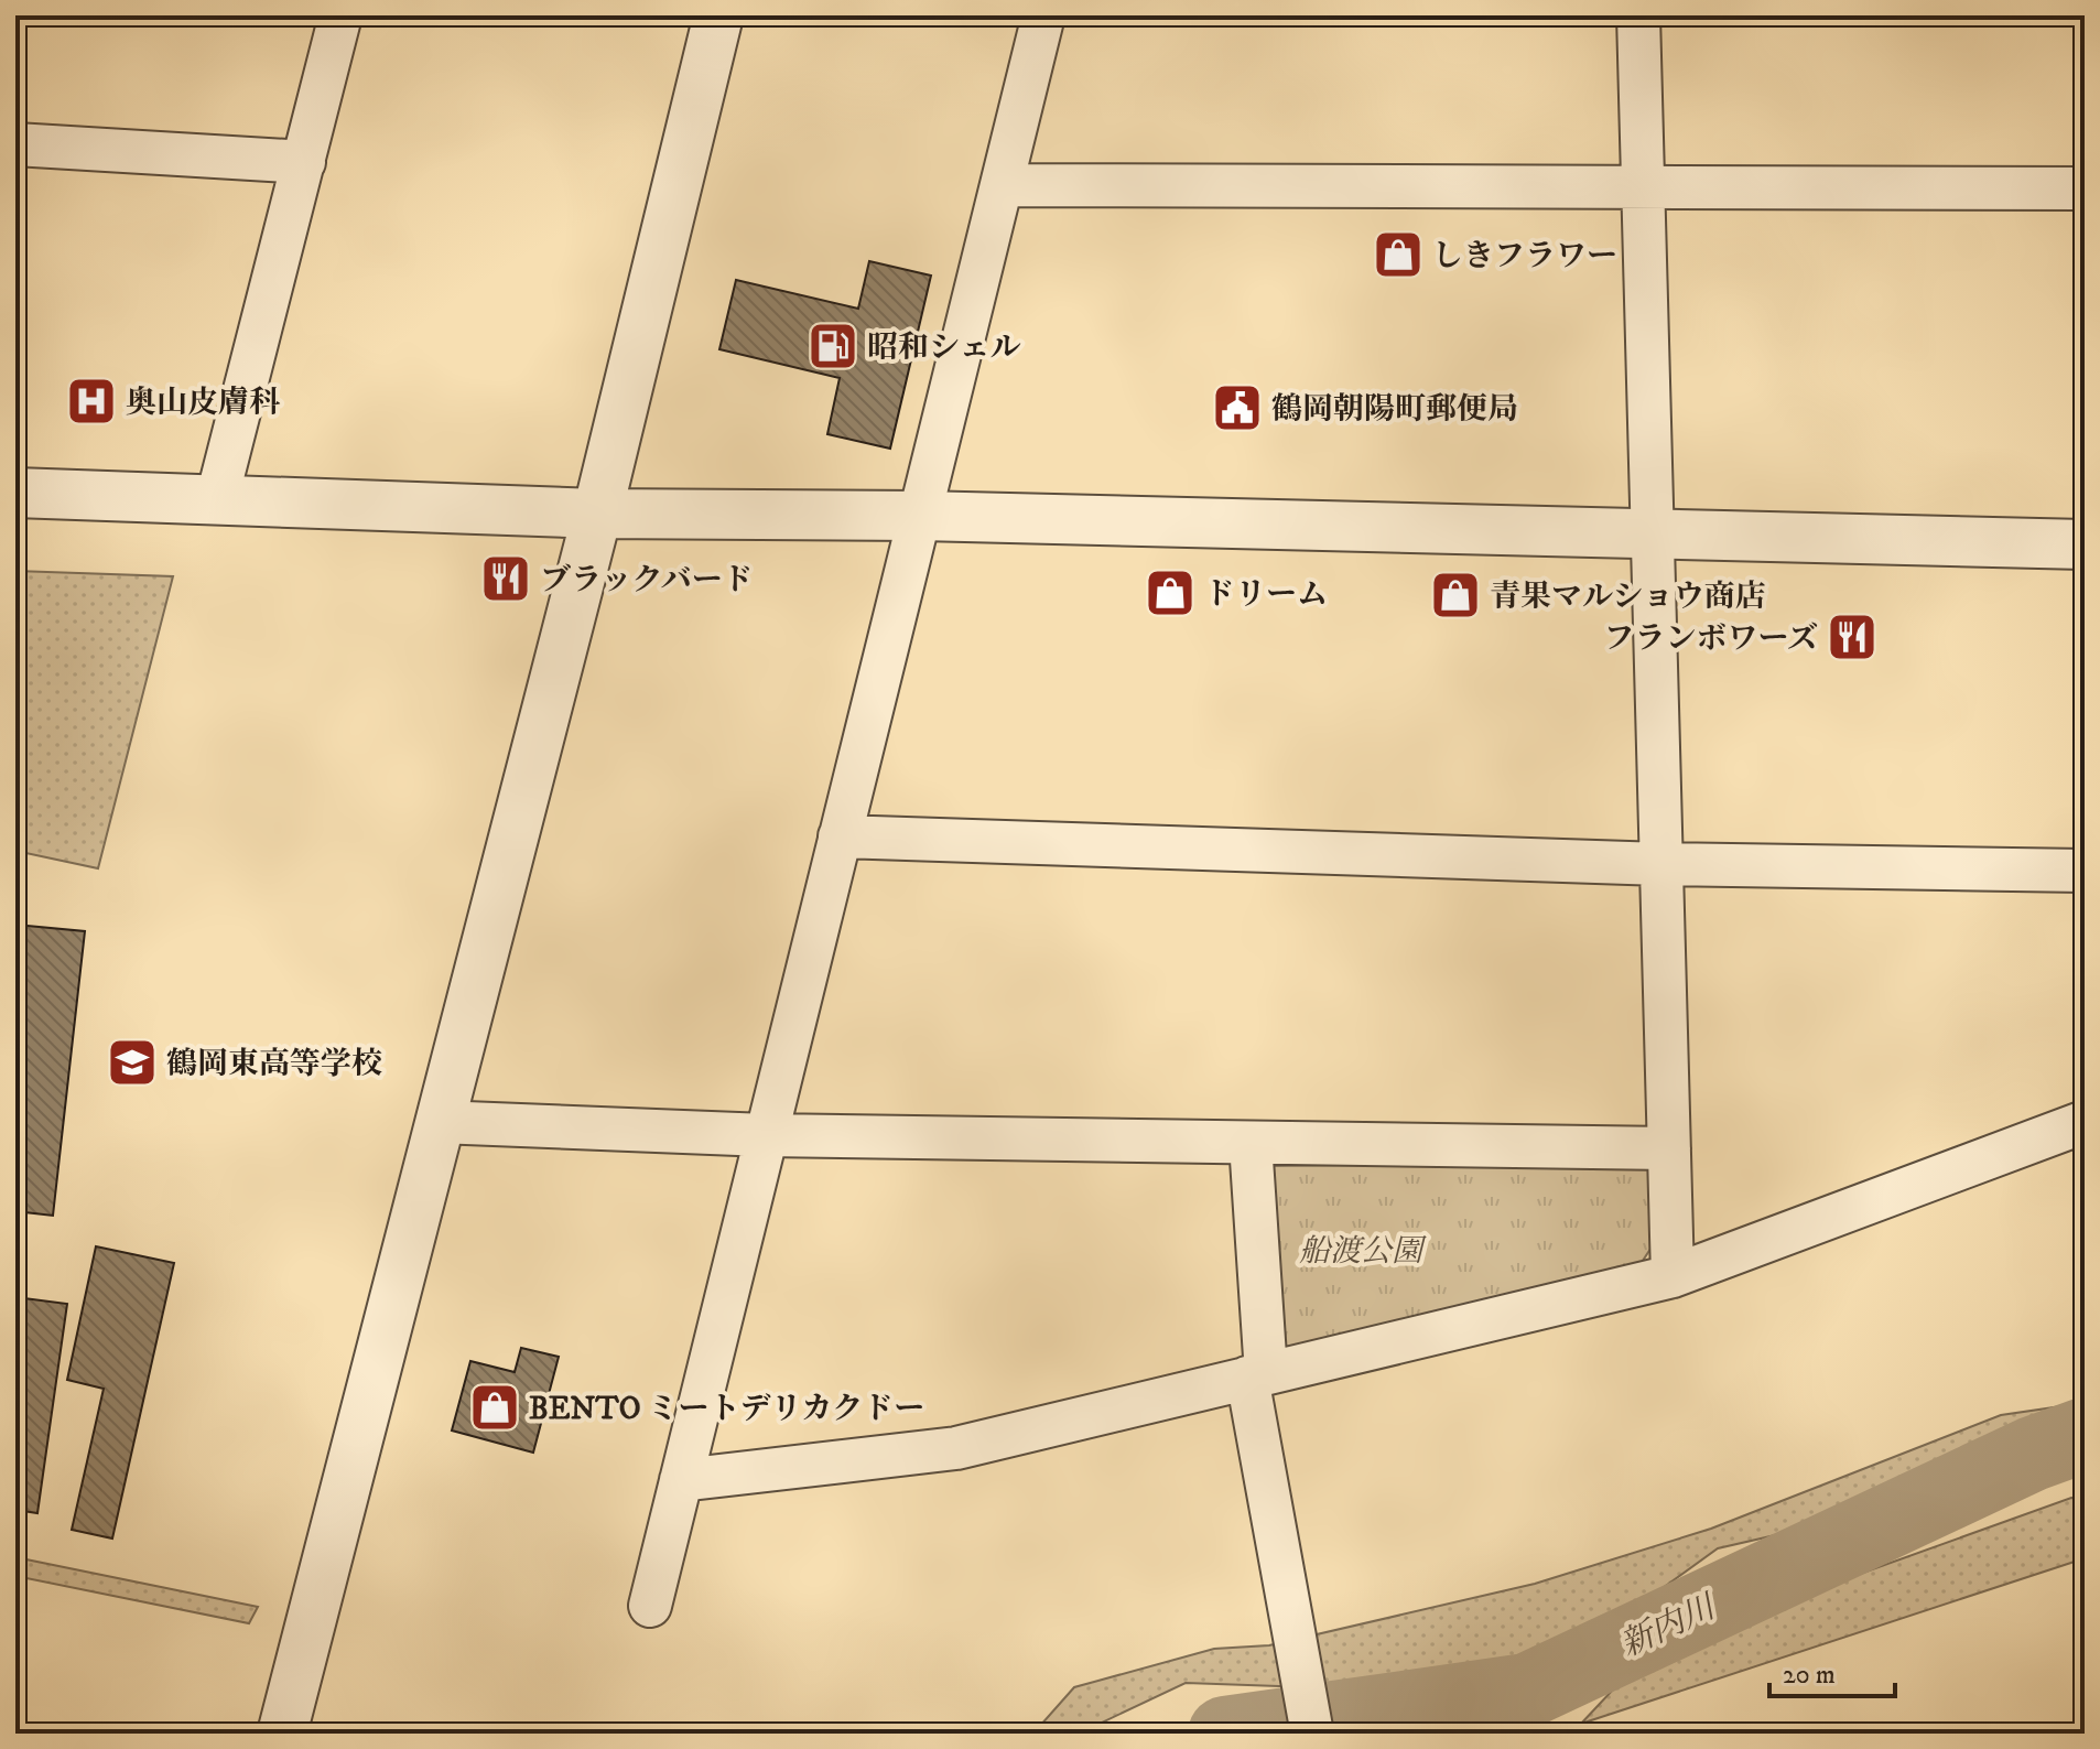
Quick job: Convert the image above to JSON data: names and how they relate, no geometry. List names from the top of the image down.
{
  "water": ["新内川"],
  "parks": ["船渡公園"],
  "places": {
    "shop": [
      "しきフラワー",
      "ドリーム",
      "青果マルショウ商店",
      "BENTO ミートデリカクドー"
    ],
    "fuel station": ["昭和シェル"],
    "hospital": ["奥山皮膚科"],
    "public building": ["鶴岡朝陽町郵便局"],
    "restaurant": ["ブラックバード", "フランボワーズ"],
    "school or university": ["鶴岡東高等学校"]
  },
  "scale_bar": "20 m"
}
